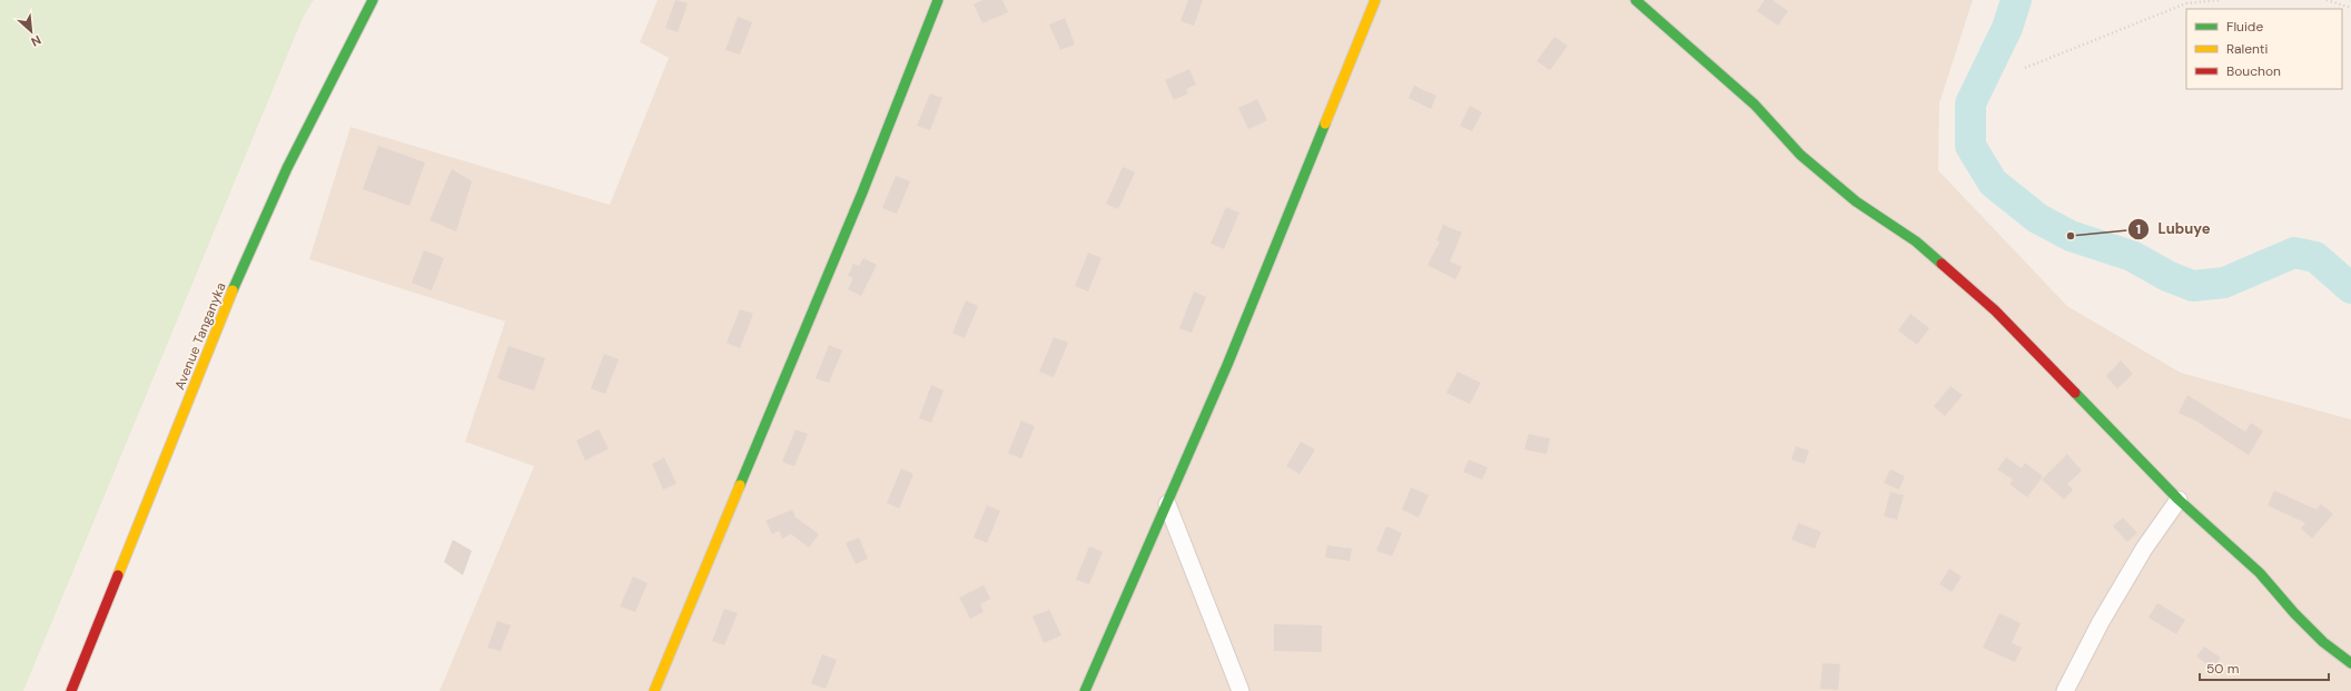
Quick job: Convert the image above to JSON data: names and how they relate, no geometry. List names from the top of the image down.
{
  "streets": {
    "street": ["Avenue Tanganyka"]
  },
  "places": ["Lubuye"],
  "legend": ["Fluide", "Ralenti", "Bouchon"],
  "scale_bar": "50 m",
  "north": "bottom right"
}
